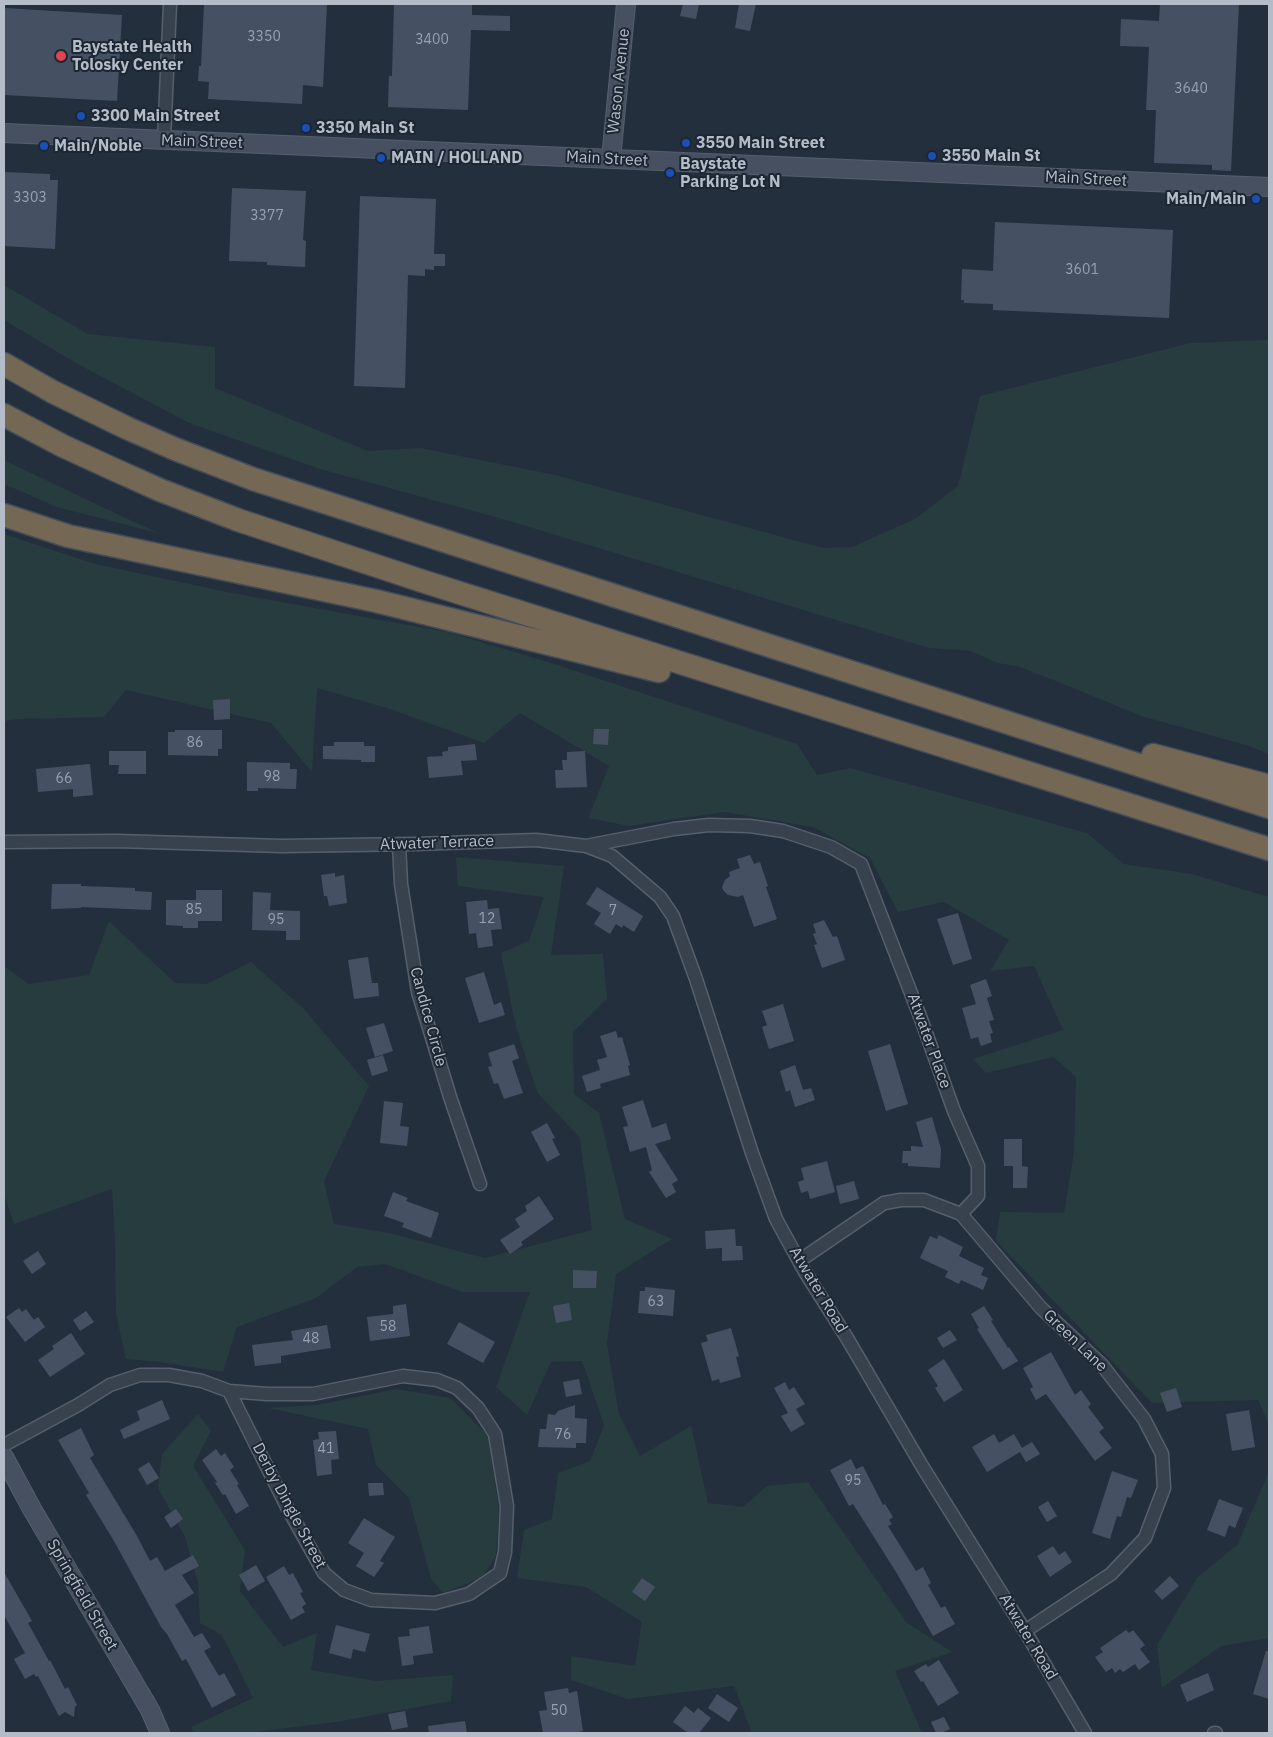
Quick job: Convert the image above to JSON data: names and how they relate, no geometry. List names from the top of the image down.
{
  "streets": {
    "main road": ["Wason Avenue", "Main Street", "Springfield Street"],
    "street": [
      "Atwater Terrace",
      "Candice Circle",
      "Atwater Place",
      "Atwater Road",
      "Green Lane",
      "Derby Dingle Street"
    ]
  },
  "crossings": [
    ["Wason Avenue", "Main Street"],
    ["Atwater Terrace", "Candice Circle"],
    ["Atwater Terrace", "Atwater Place"],
    ["Atwater Terrace", "Atwater Road"],
    ["Atwater Place", "Green Lane"],
    ["Atwater Road", "Green Lane"]
  ],
  "places": [
    "Baystate Health Tolosky Center",
    "3300 Main Street",
    "3350 Main St",
    "3550 Main Street",
    "Main/Noble",
    "3550 Main St",
    "MAIN / HOLLAND",
    "Baystate Parking Lot N",
    "Main/Main"
  ],
  "house_numbers": [
    "3350",
    "3400",
    "3640",
    "3303",
    "3377",
    "3601",
    "86",
    "98",
    "66",
    "85",
    "7",
    "12",
    "95",
    "63",
    "58",
    "48",
    "76",
    "41",
    "95",
    "50"
  ]
}
